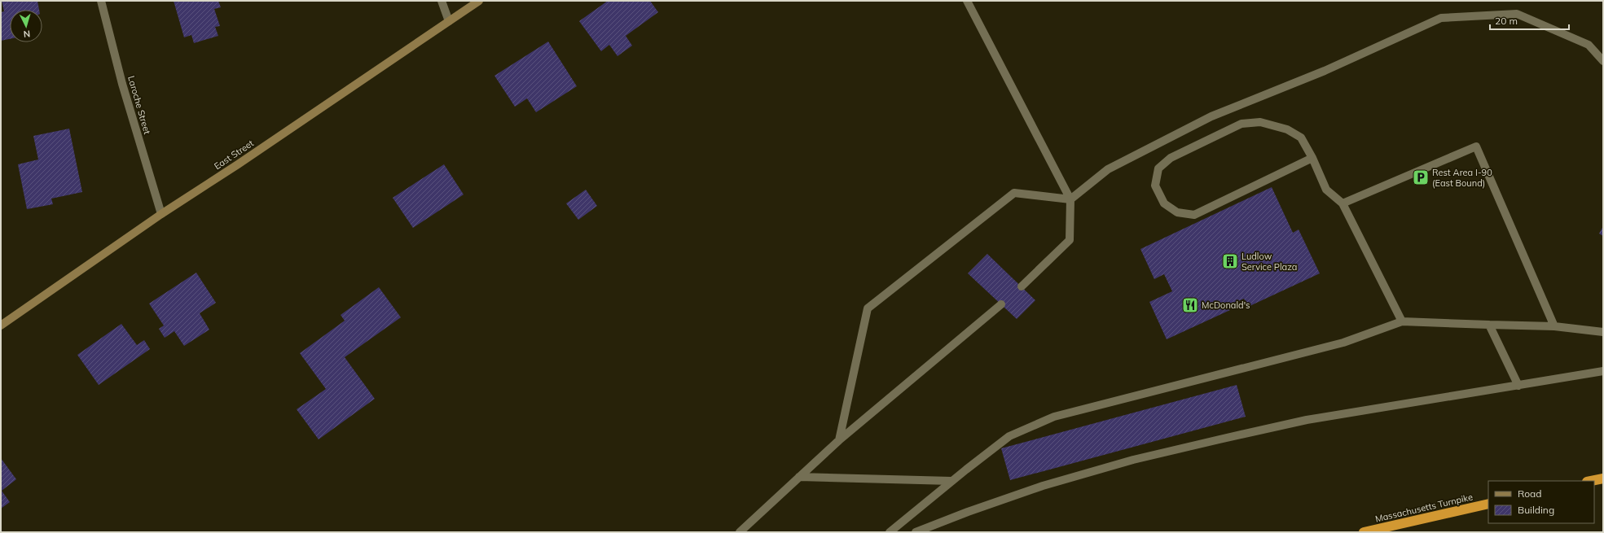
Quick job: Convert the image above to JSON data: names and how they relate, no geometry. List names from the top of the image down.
{
  "streets": {
    "highway": ["Massachusetts Turnpike"],
    "main road": ["East Street"],
    "street": ["Laroche Street"]
  },
  "crossings": [
    ["Laroche Street", "East Street"]
  ],
  "places": {
    "parking": ["Rest Area I-90 (East Bound)"],
    "building": ["Ludlow Service Plaza"],
    "restaurant": ["McDonald's"]
  },
  "legend": ["Road", "Building"],
  "scale_bar": "20 m",
  "north": "bottom"
}
